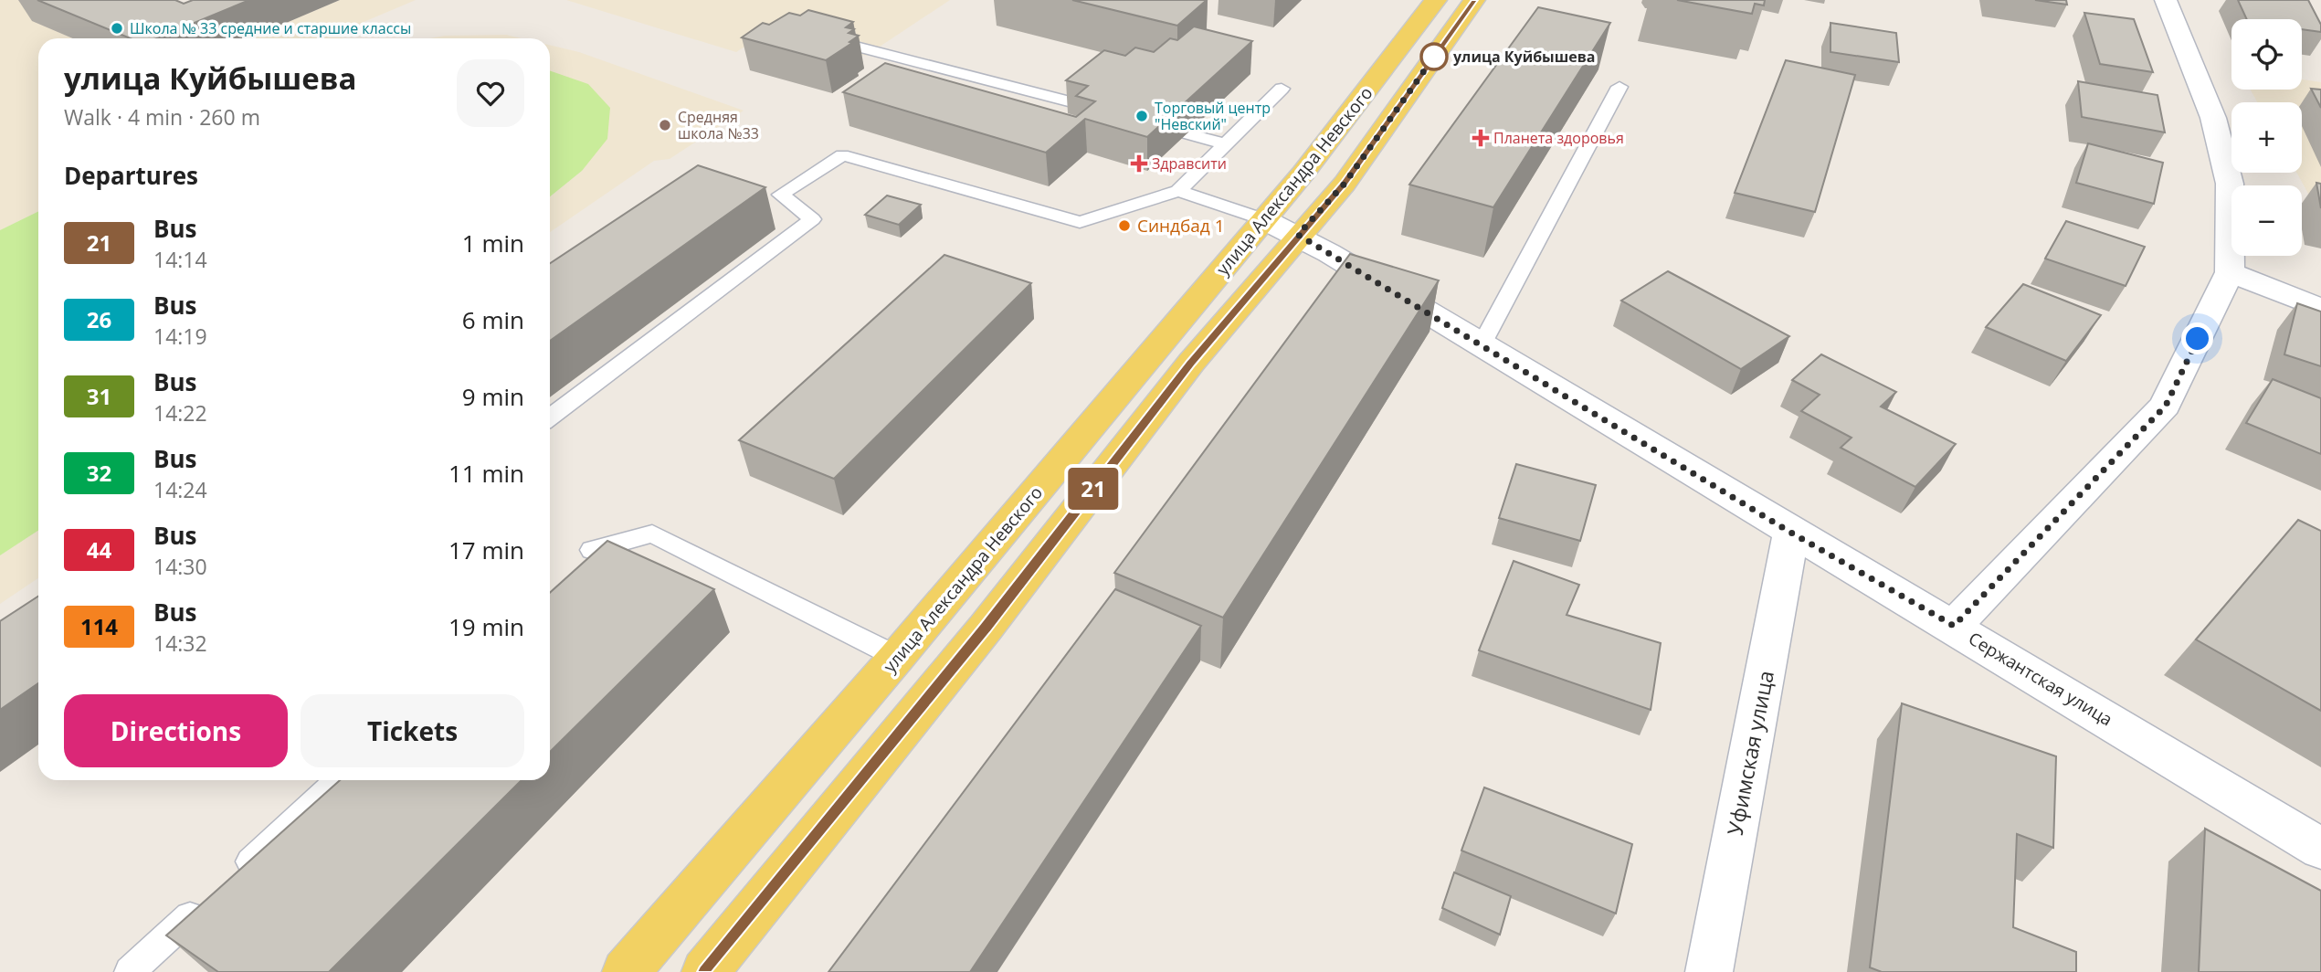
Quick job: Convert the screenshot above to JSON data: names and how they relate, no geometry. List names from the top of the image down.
{
  "streets": {
    "main road": ["улица Александра Невского"],
    "street": ["Сержантская улица", "Уфимская улица"]
  },
  "crossings": [
    ["улица Александра Невского", "Сержантская улица"],
    ["Сержантская улица", "Уфимская улица"]
  ],
  "places": {
    "other": [
      "Школа № 33 средние и старшие классы",
      "улица Куйбышева",
      "Торговый центр \"Невский\"",
      "Средняя школа №33",
      "Синдбад 1"
    ],
    "health": ["Планета здоровья", "Здравсити"]
  },
  "lines": ["bus line 21"],
  "page": {
    "on_map": "21",
    "map_buttons": ["+", "−"],
    "heading": [
      ["улица Куйбышева", "Walk · 4 min · 260 m"],
      "Departures"
    ],
    "list": [
      {
        "mark": "21",
        "name": "Bus",
        "note": "14:14",
        "value": "1 min"
      },
      {
        "mark": "26",
        "name": "Bus",
        "note": "14:19",
        "value": "6 min"
      },
      {
        "mark": "31",
        "name": "Bus",
        "note": "14:22",
        "value": "9 min"
      },
      {
        "mark": "32",
        "name": "Bus",
        "note": "14:24",
        "value": "11 min"
      },
      {
        "mark": "44",
        "name": "Bus",
        "note": "14:30",
        "value": "17 min"
      },
      {
        "mark": "114",
        "name": "Bus",
        "note": "14:32",
        "value": "19 min"
      }
    ],
    "buttons": ["Directions", "Tickets"]
  }
}
